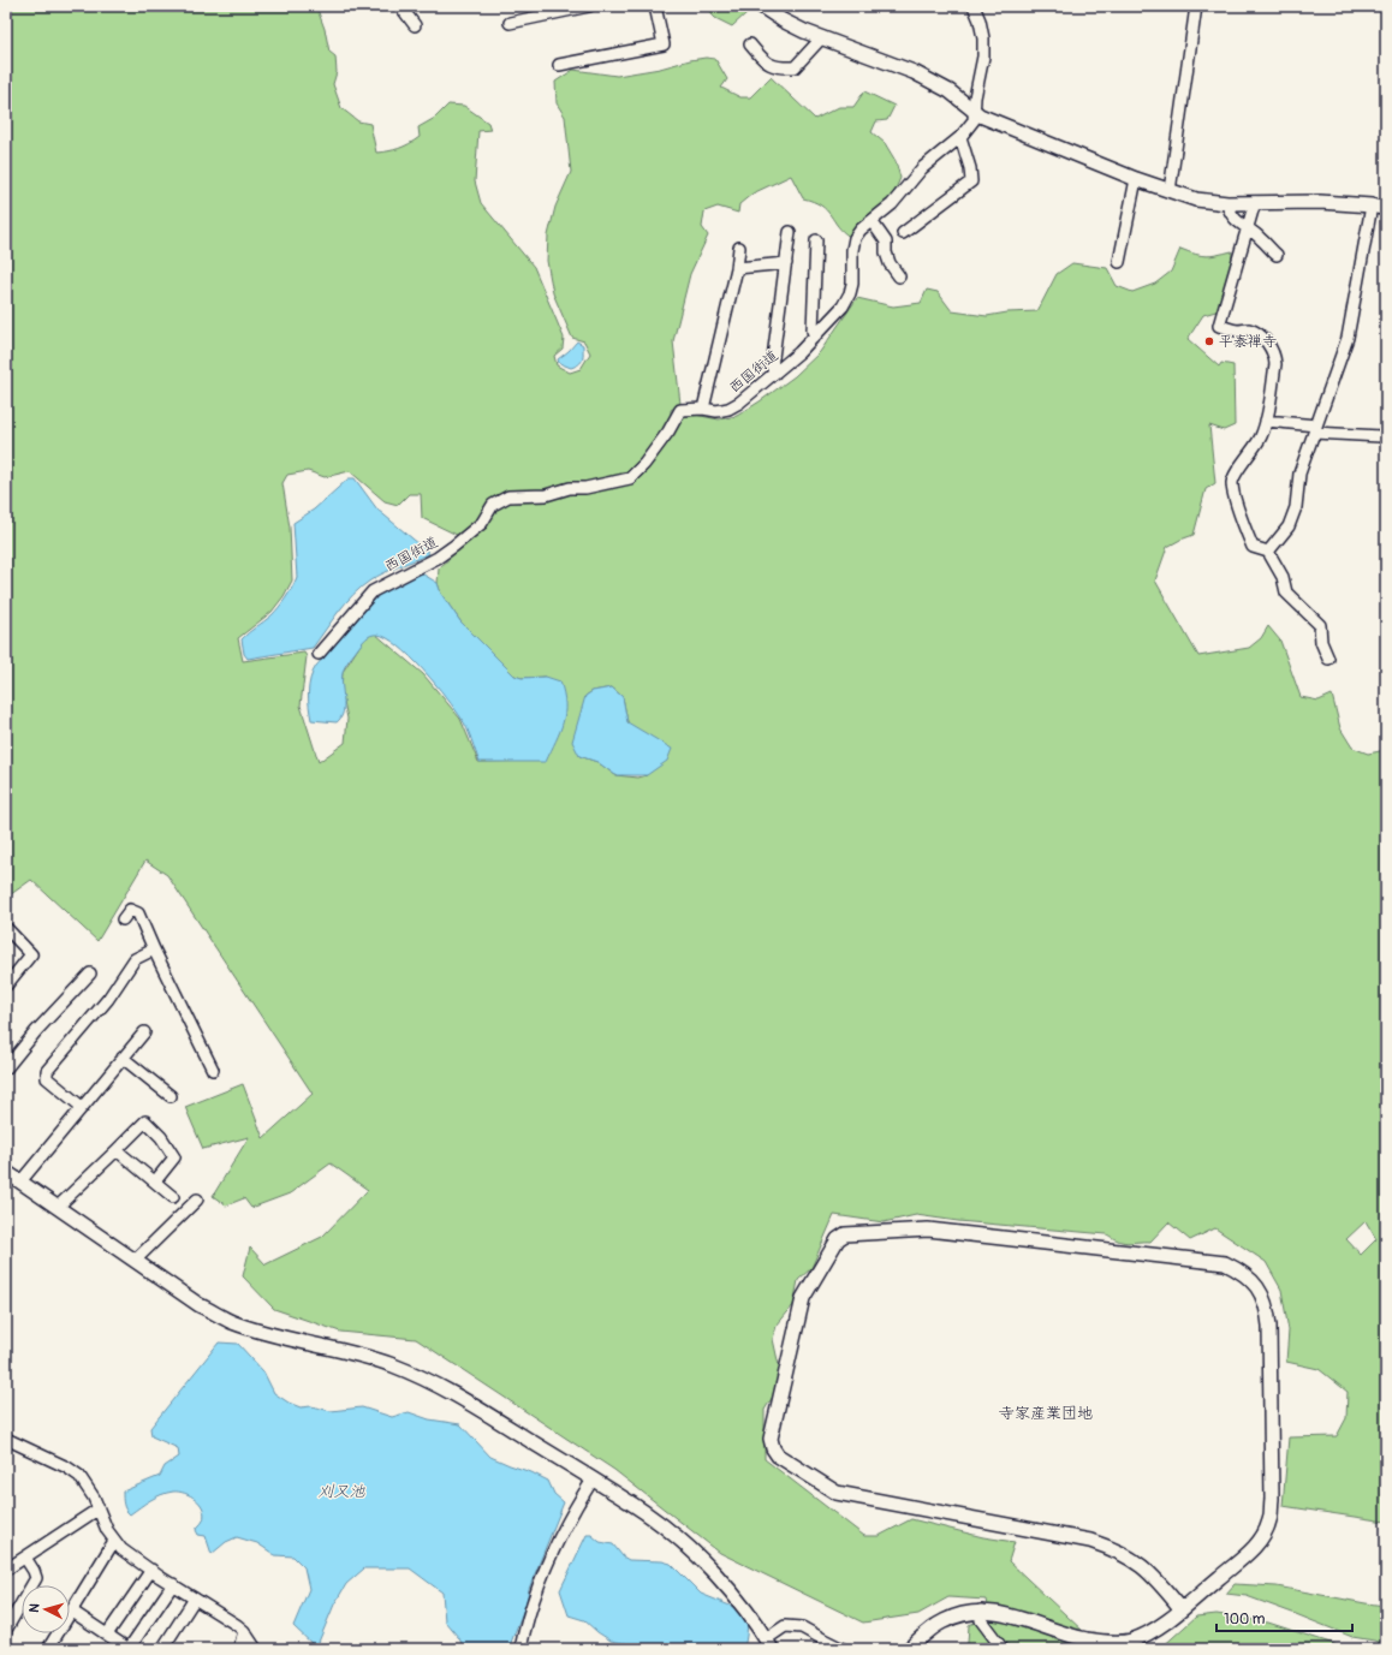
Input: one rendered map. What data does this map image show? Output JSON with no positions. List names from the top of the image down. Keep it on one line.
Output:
{"streets":{"street":["西国街道"]},"districts":["寺家産業団地"],"water":["刈又池"],"places":["平泰禅寺"],"scale_bar":"100 m","north":"left"}
